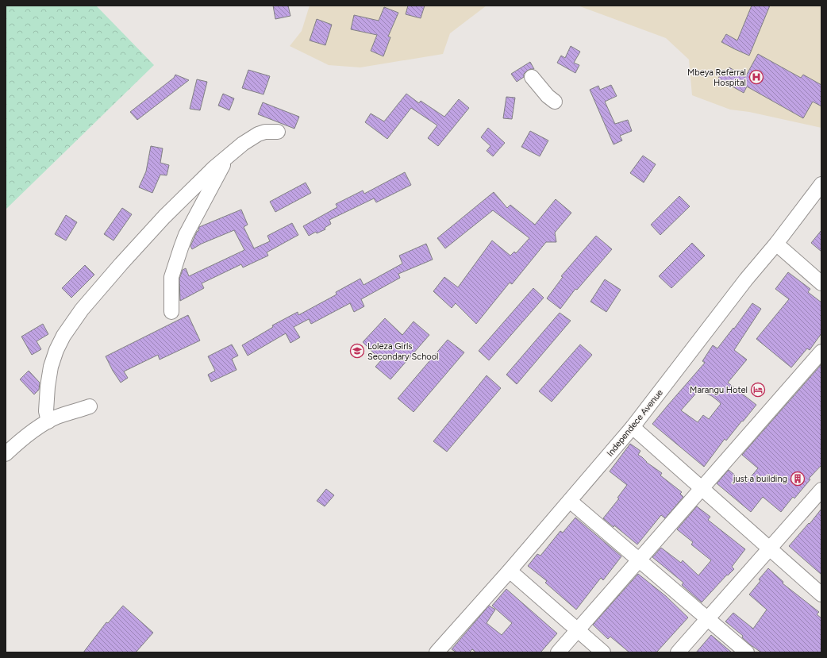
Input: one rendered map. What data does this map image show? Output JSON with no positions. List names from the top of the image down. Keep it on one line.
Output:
{"streets":{"street":["Independece Avenue"]},"places":{"hospital":["Mbeya Referral Hospital"],"school or university":["Loleza Girls Secondary School"],"hotel":["Marangu Hotel"],"building":["just a building"]}}
